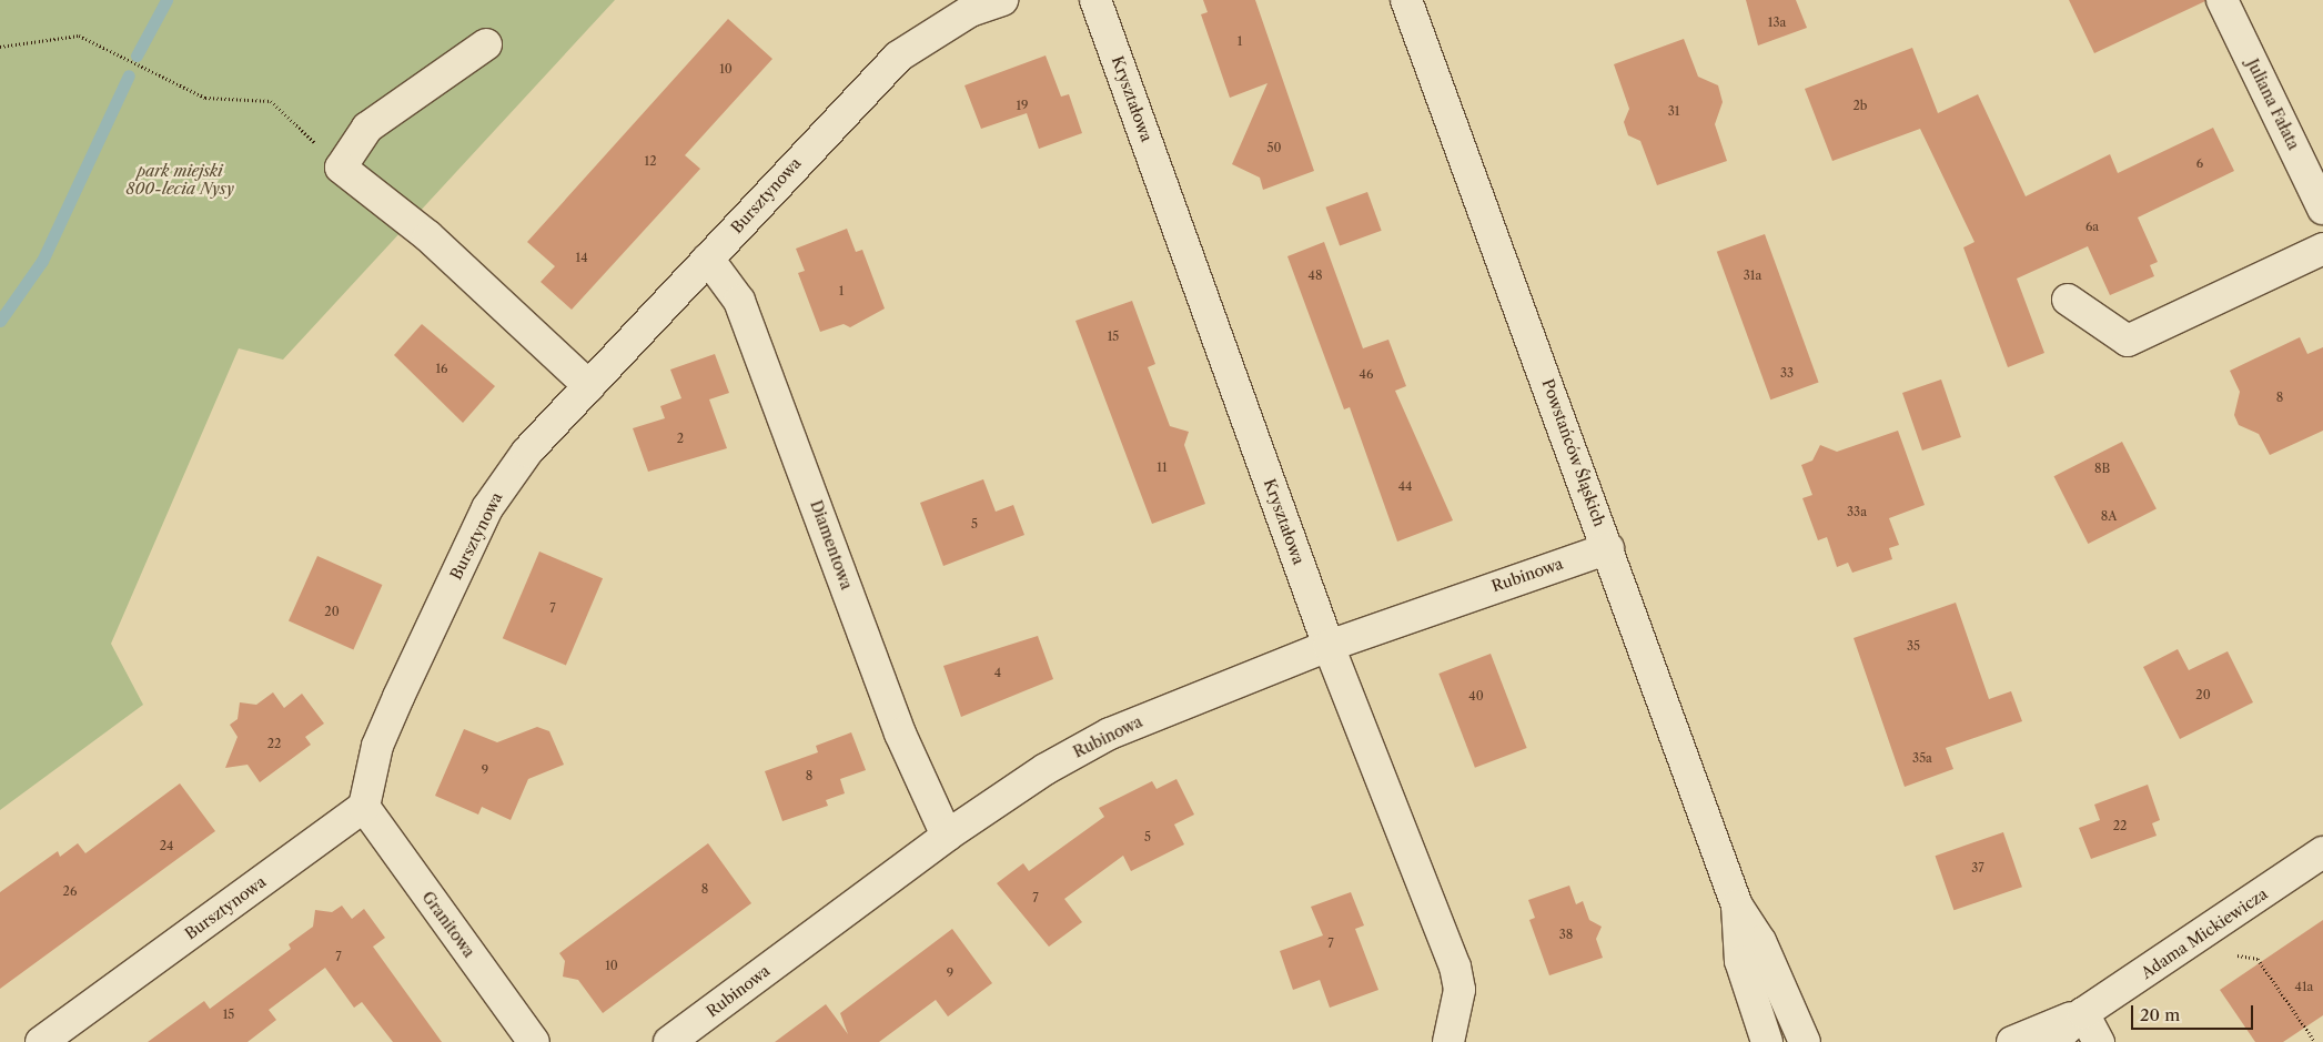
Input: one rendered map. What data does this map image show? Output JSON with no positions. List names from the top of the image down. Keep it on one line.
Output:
{"streets":{"street":["Kryształowa","Juliana Fałata","Bursztynowa","Powstańców Śląskich","Diamentowa","Rubinowa","Granitowa","Adama Mickiewicza"]},"crossings":[["Kryształowa","Rubinowa"],["Bursztynowa","Diamentowa"],["Bursztynowa","Granitowa"],["Powstańców Śląskich","Rubinowa"],["Diamentowa","Rubinowa"]],"parks":["park miejski 800-lecia Nysy"],"house_numbers":["13a","1","10","19","2b","31","50","12","6","6a","14","48","31a","1","15","16","33","46","8","2","11","8B","44","33a","8A","5","7","20","35","4","20","40","22","35a","9","8","22","5","24","37","8","26","7","38","7","7","10","9","41a","15"],"scale_bar":"20 m"}
